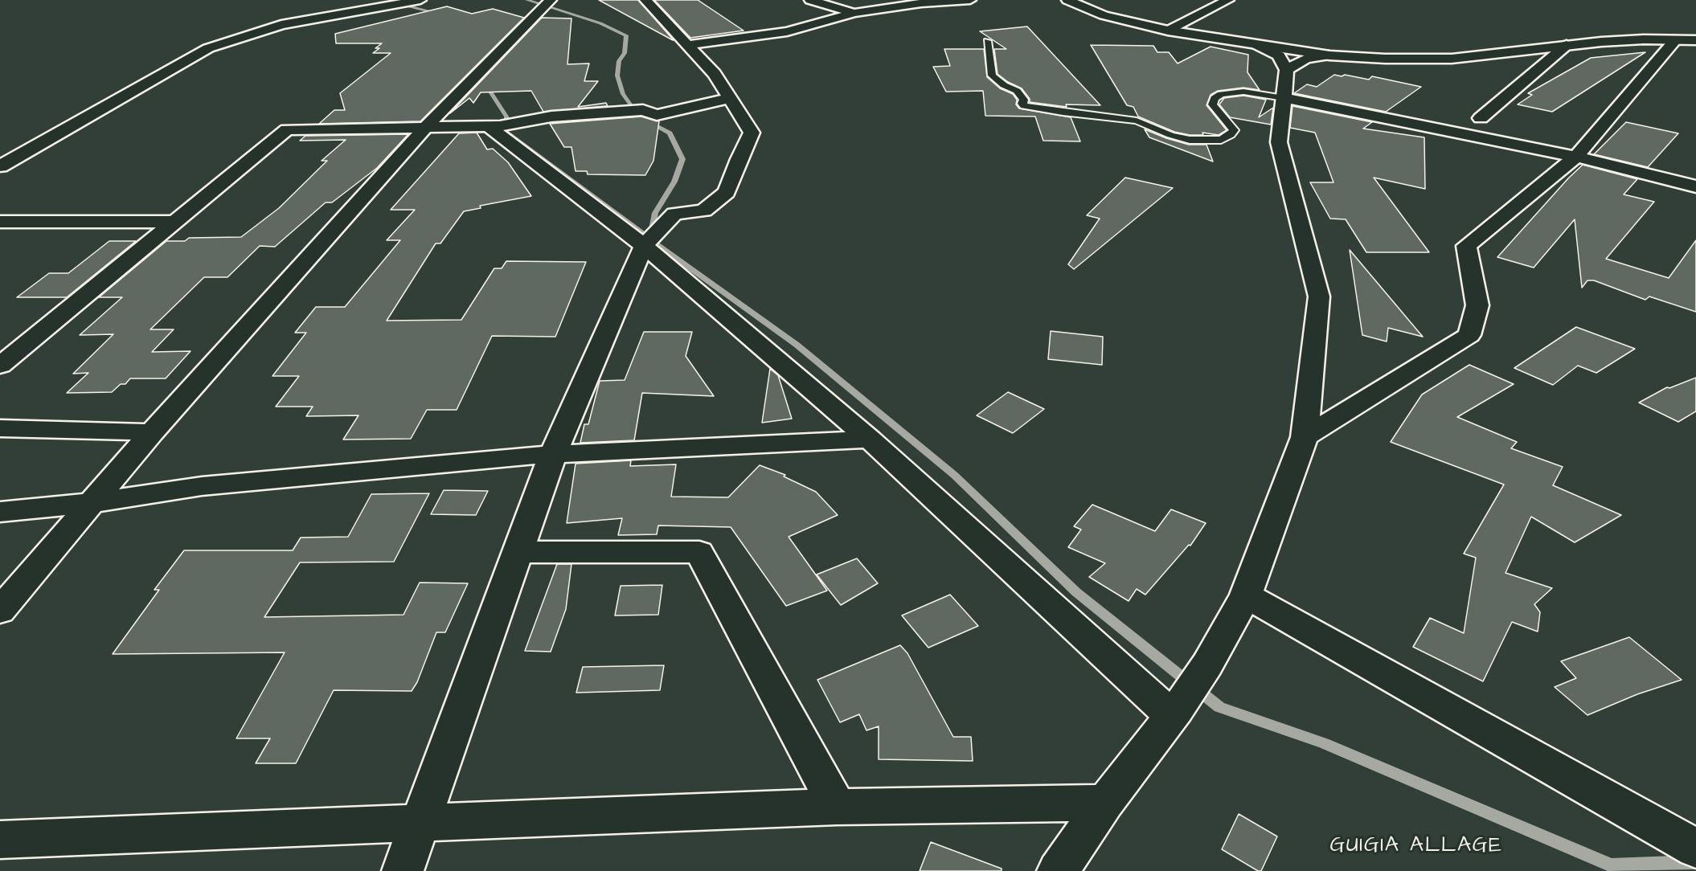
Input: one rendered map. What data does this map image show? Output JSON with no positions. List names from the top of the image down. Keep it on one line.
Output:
{"districts":["GUIGIA ALLAGE"]}
